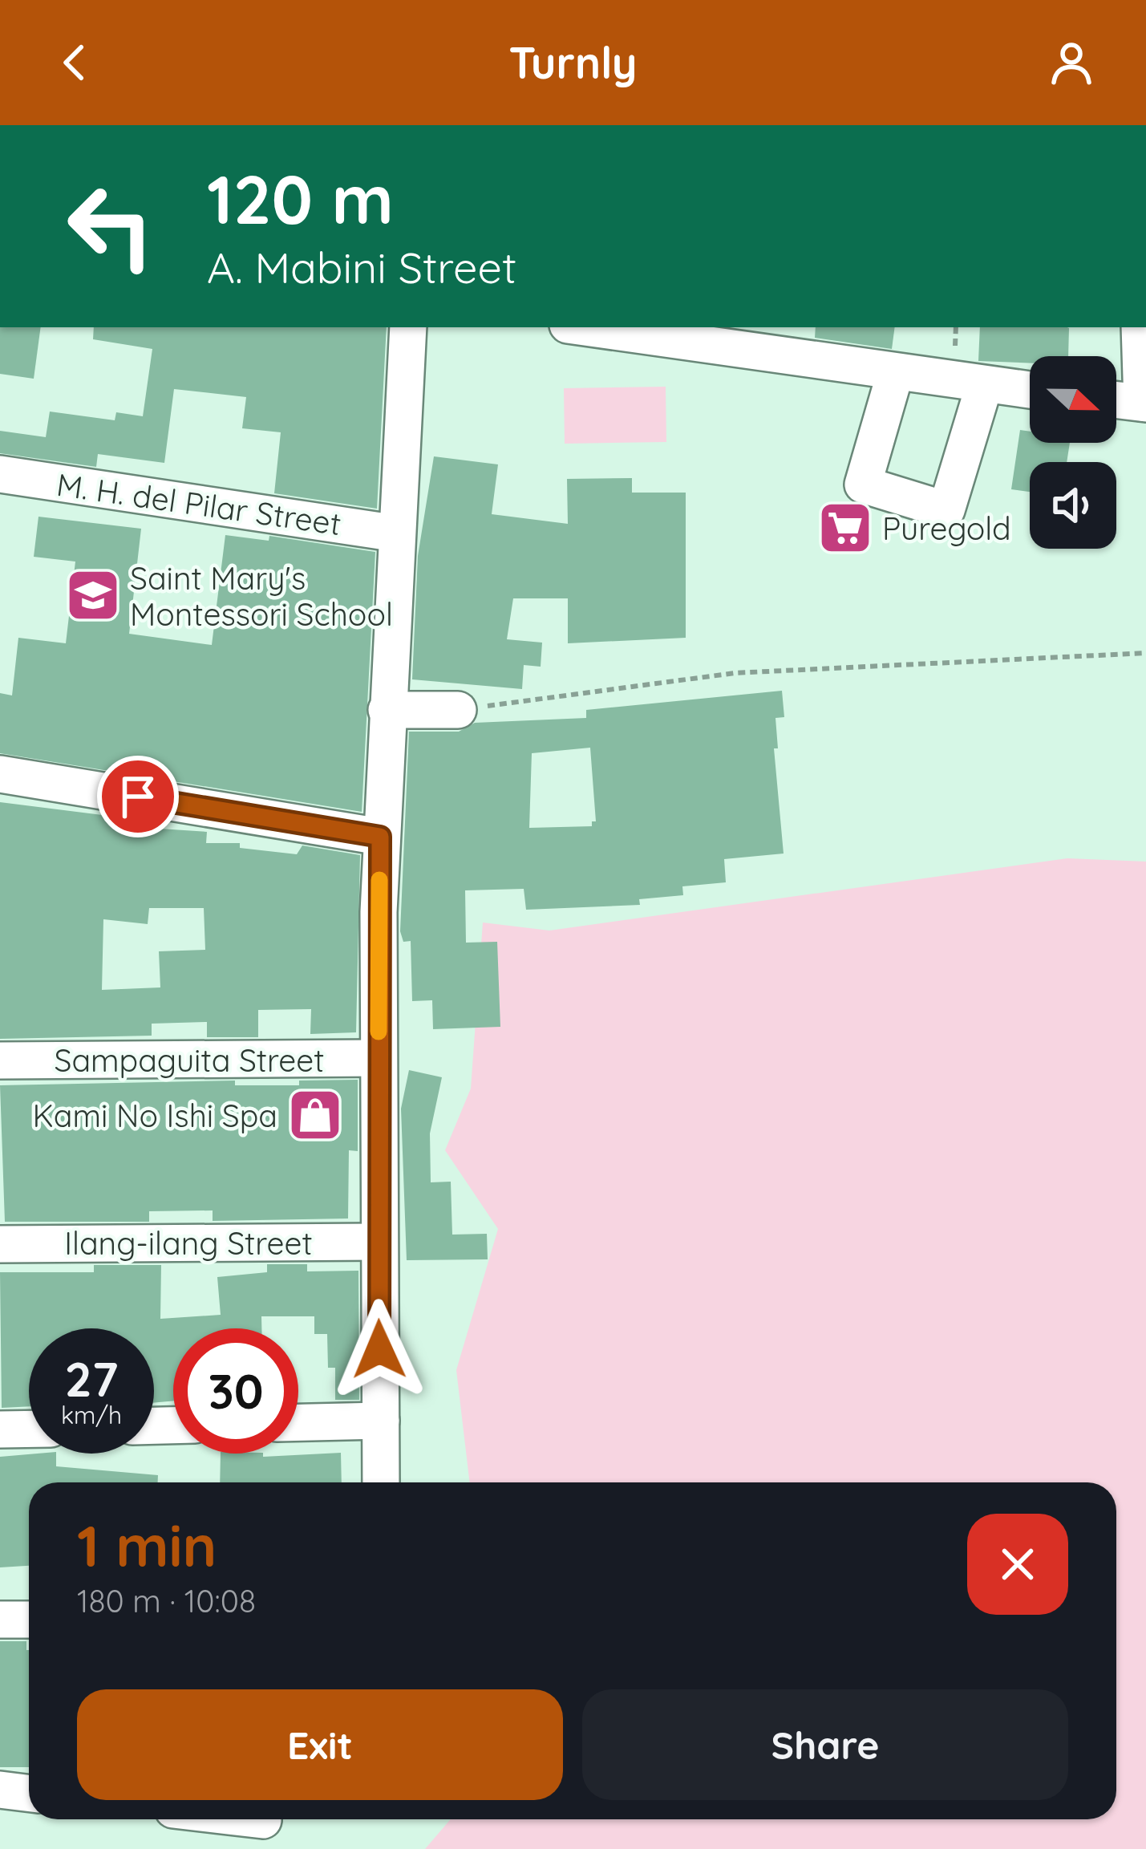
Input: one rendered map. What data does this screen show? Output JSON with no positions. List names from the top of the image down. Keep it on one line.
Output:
{"streets":{"street":["M. H. del Pilar Street","Sampaguita Street","Ilang-ilang Street"]},"places":{"supermarket":["Puregold"],"school or university":["Saint Mary's Montessori School"],"shop":["Kami No Ishi Spa"]},"north":"right","page":{"header":"Turnly","turn":["120 m","A. Mabini Street"],"speed":"27 km/h","limit":"30","heading":["1 min","180 m · 10:08"],"buttons":["Exit","Share"]}}
